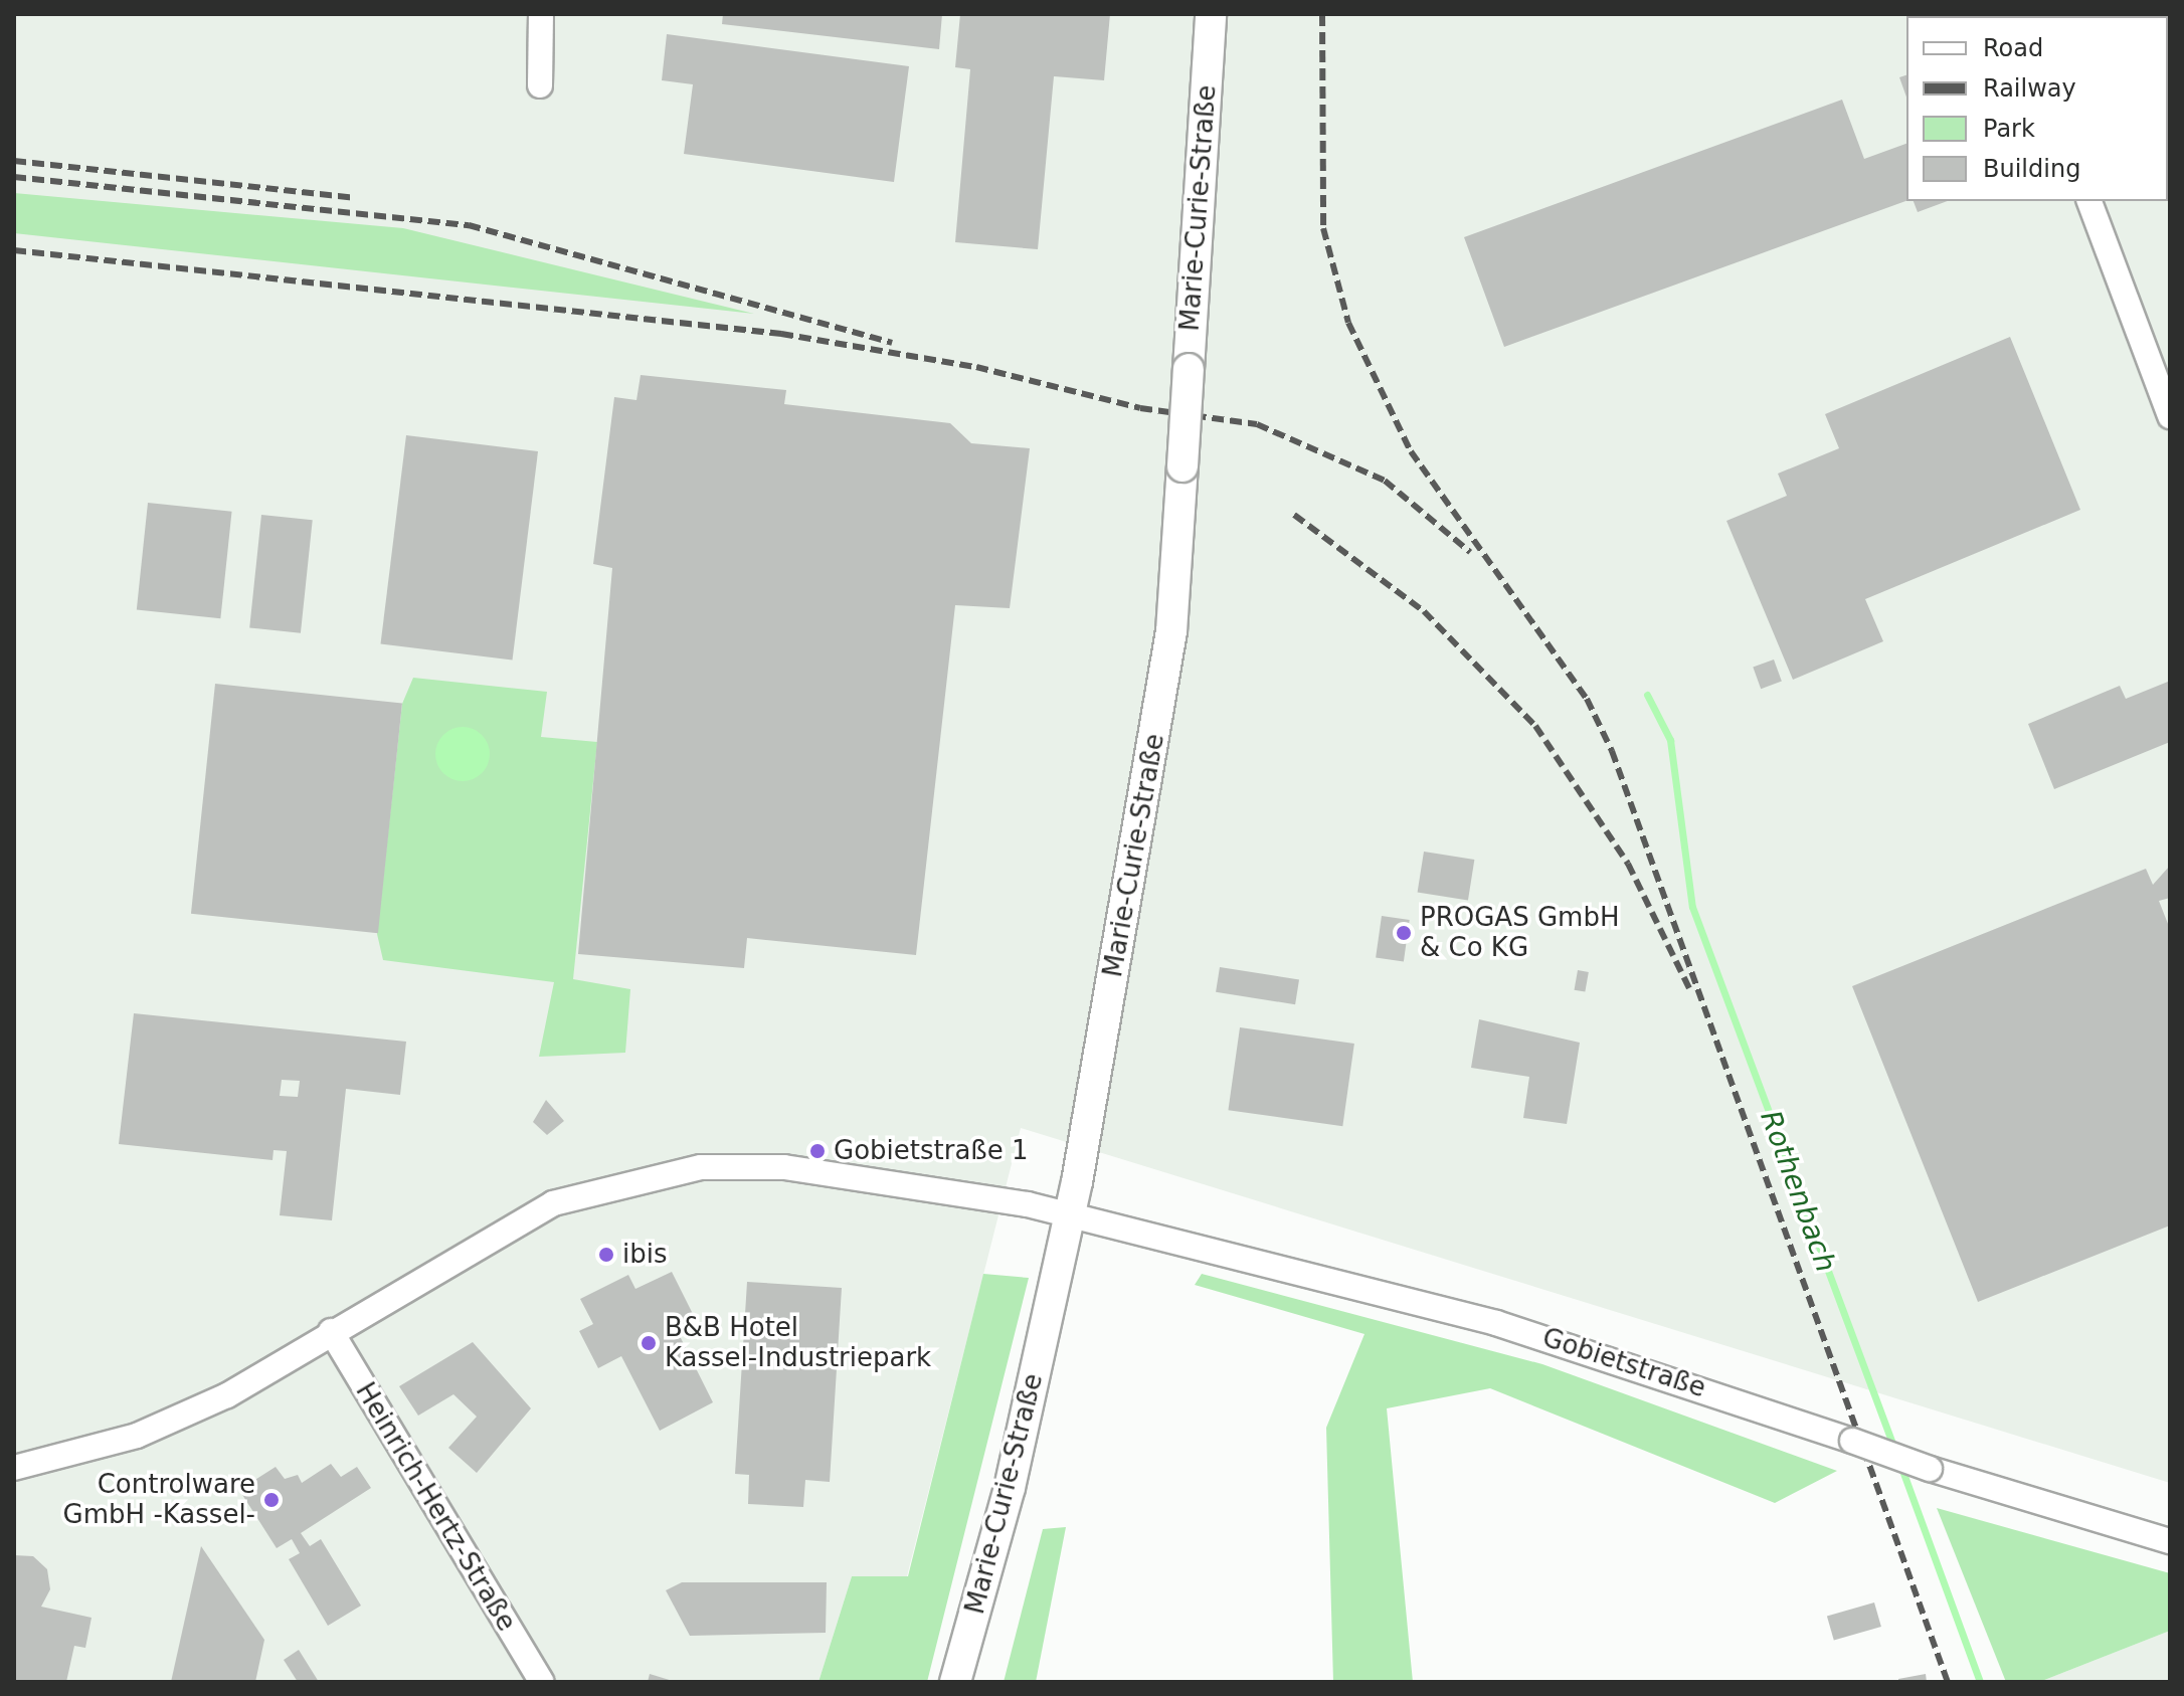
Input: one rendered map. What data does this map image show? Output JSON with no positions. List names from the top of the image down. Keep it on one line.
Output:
{"streets":{"main road":["Marie-Curie-Straße"],"street":["Gobietstraße","Heinrich-Hertz-Straße"]},"crossings":[["Marie-Curie-Straße","Gobietstraße"]],"water":["Rothenbach"],"places":["PROGAS GmbH & Co KG","Gobietstraße 1","ibis","B&B Hotel Kassel-Industriepark","Controlware GmbH -Kassel-"],"legend":["Road","Railway","Park","Building"]}
